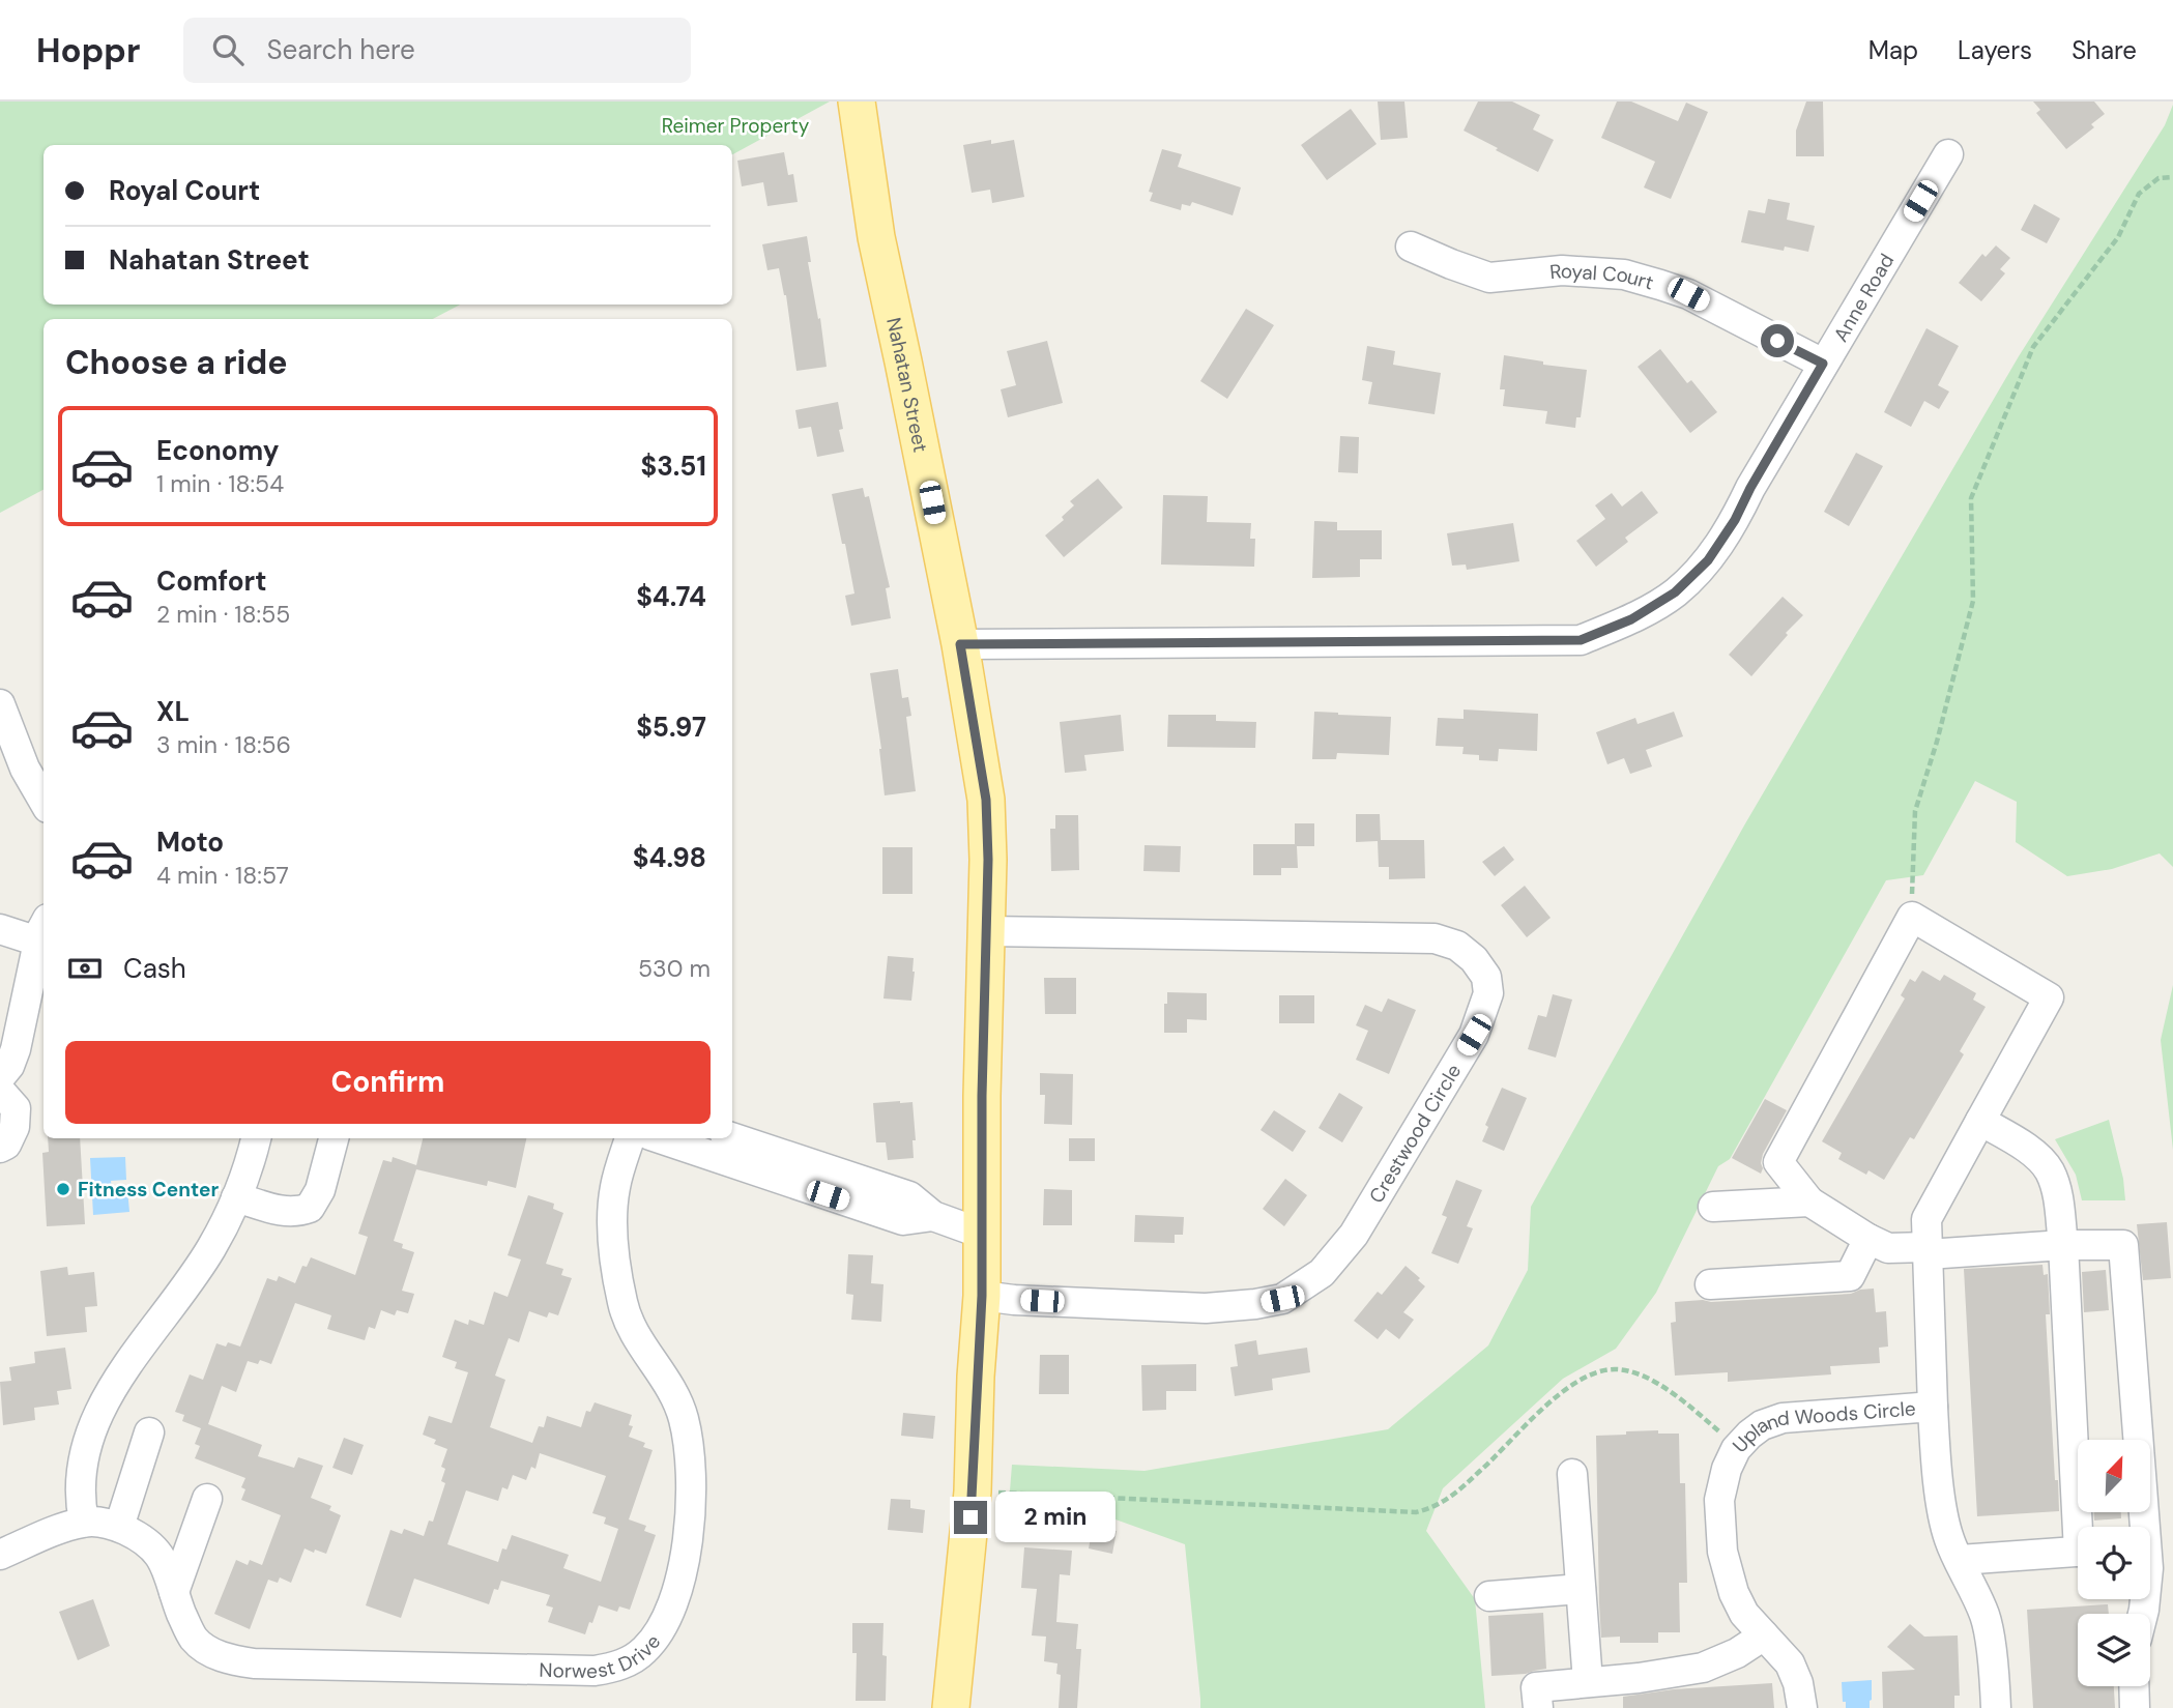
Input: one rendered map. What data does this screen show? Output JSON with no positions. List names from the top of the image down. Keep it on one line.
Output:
{"streets":{"main road":["Nahatan Street"],"street":["Royal Court","Anne Road","Crestwood Circle","Upland Woods Circle","Norwest Drive"]},"crossings":[["Royal Court","Anne Road"],["Anne Road","Nahatan Street"],["Nahatan Street","Crestwood Circle"]],"parks":["Reimer Property"],"places":["Fitness Center"],"north":"top right","page":{"header":"Hoppr","search":"Search here","nav":["Map","Layers","Share"],"banner":["Royal Court","Nahatan Street"],"heading":"Choose a ride","list":[{"name":"Economy","note":"1 min · 18:54","value":"$3.51"},{"name":"Comfort","note":"2 min · 18:55","value":"$4.74"},{"name":"XL","note":"3 min · 18:56","value":"$5.97"},{"name":"Moto","note":"4 min · 18:57","value":"$4.98"}],"pay":["Cash","530 m"],"buttons":"Confirm","bubble":"2 min"}}
